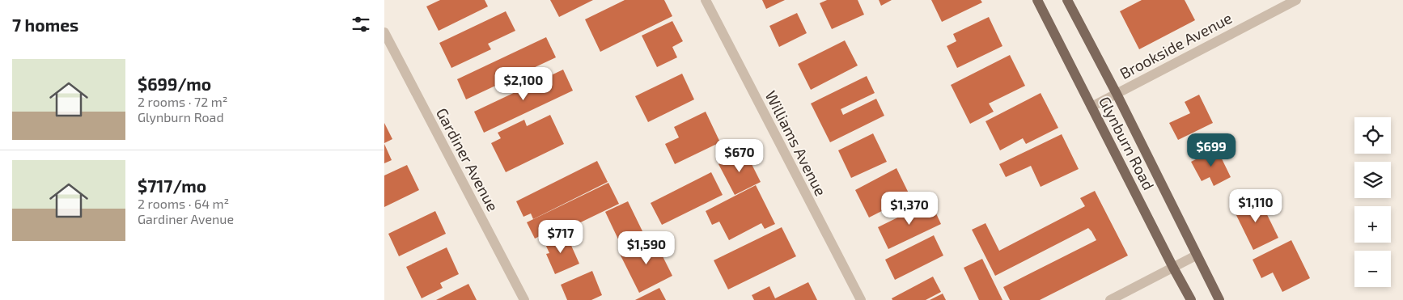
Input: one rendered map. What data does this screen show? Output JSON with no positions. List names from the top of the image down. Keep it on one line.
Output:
{"streets":{"main road":["Glynburn Road"],"street":["Brookside Avenue","Williams Avenue","Gardiner Avenue"]},"crossings":[["Brookside Avenue","Glynburn Road"]],"page":{"heading":"7 homes","list":[{"name":"$699/mo","note":"2 rooms · 72 m² · Glynburn Road"},{"name":"$717/mo","note":"2 rooms · 64 m² · Gardiner Avenue"}],"price":["$2,100","$699","$670","$1,110","$1,370","$717","$1,590"],"map_buttons":["+","−"]}}
